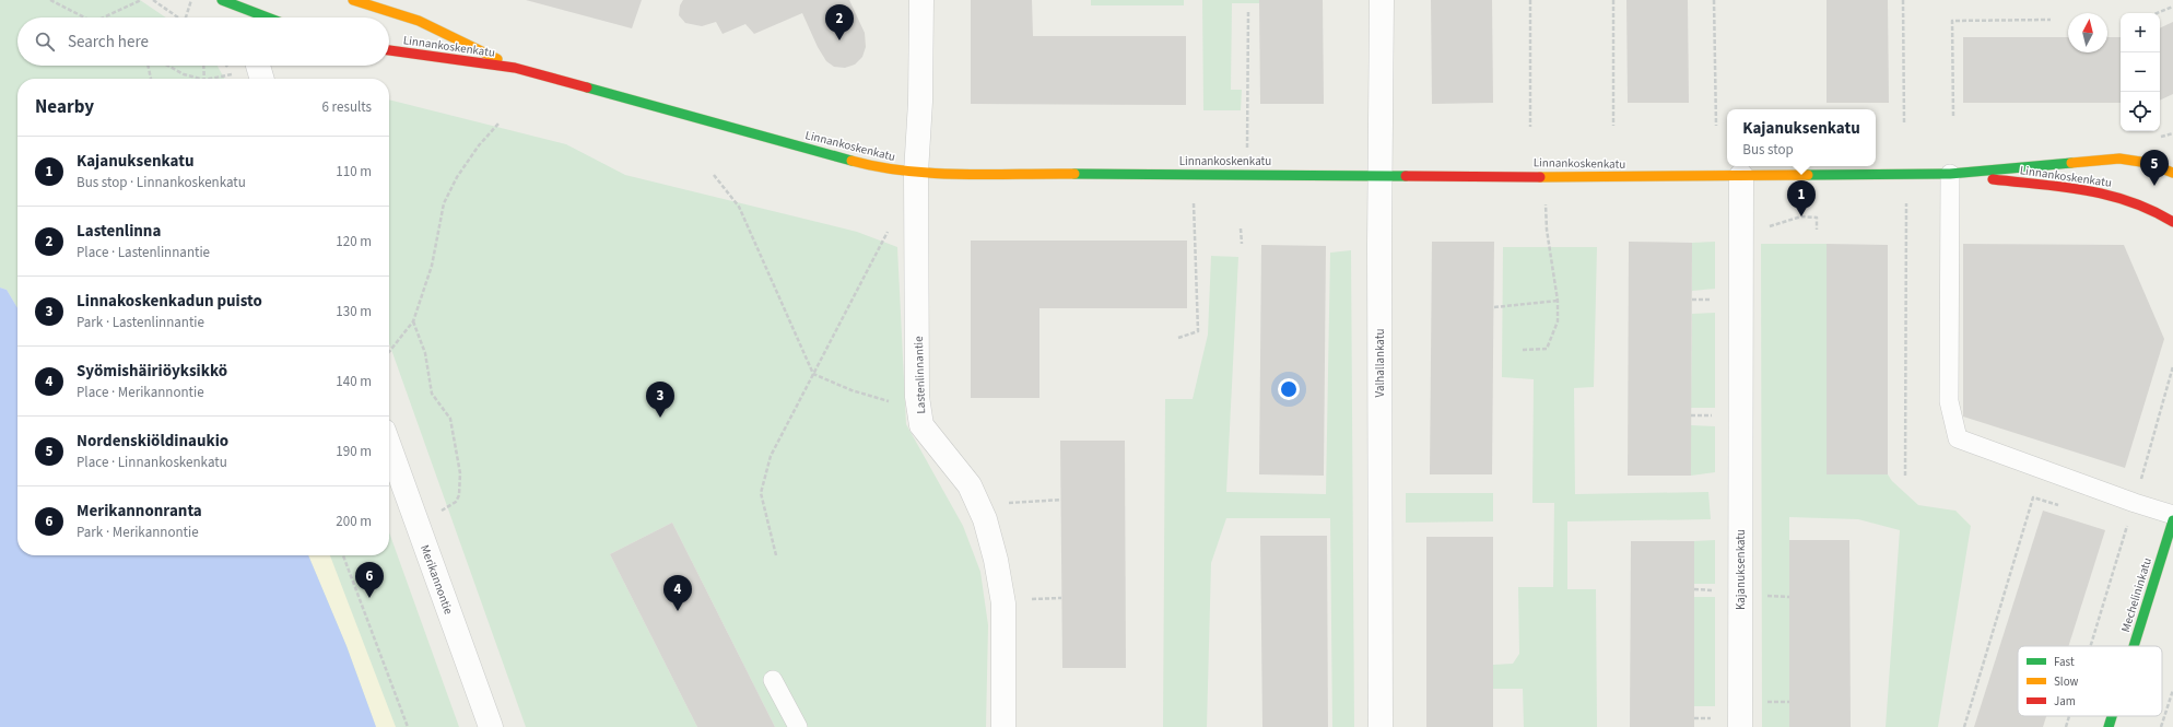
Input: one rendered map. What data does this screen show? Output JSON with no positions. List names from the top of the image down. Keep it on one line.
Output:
{"streets":{"main road":["Linnankoskenkatu","Mechelininkatu"],"street":["Valhallankatu","Lastenlinnantie","Kajanuksenkatu","Merikannontie"]},"crossings":[["Linnankoskenkatu","Valhallankatu"],["Linnankoskenkatu","Lastenlinnantie"],["Linnankoskenkatu","Kajanuksenkatu"]],"legend":["Fast","Slow","Jam"],"north":"top","page":{"pins":["2","5","1","3","6","4"],"map_buttons":["+","−"],"search":"Search here","heading":["Nearby","6 results"],"popup":["Kajanuksenkatu","Bus stop"],"list":[{"mark":"1","name":"Kajanuksenkatu","note":"Bus stop · Linnankoskenkatu","value":"110 m"},{"mark":"2","name":"Lastenlinna","note":"Place · Lastenlinnantie","value":"120 m"},{"mark":"3","name":"Linnakoskenkadun puisto","note":"Park · Lastenlinnantie","value":"130 m"},{"mark":"4","name":"Syömishäiriöyksikkö","note":"Place · Merikannontie","value":"140 m"},{"mark":"5","name":"Nordenskiöldinaukio","note":"Place · Linnankoskenkatu","value":"190 m"},{"mark":"6","name":"Merikannonranta","note":"Park · Merikannontie","value":"200 m"}]}}
